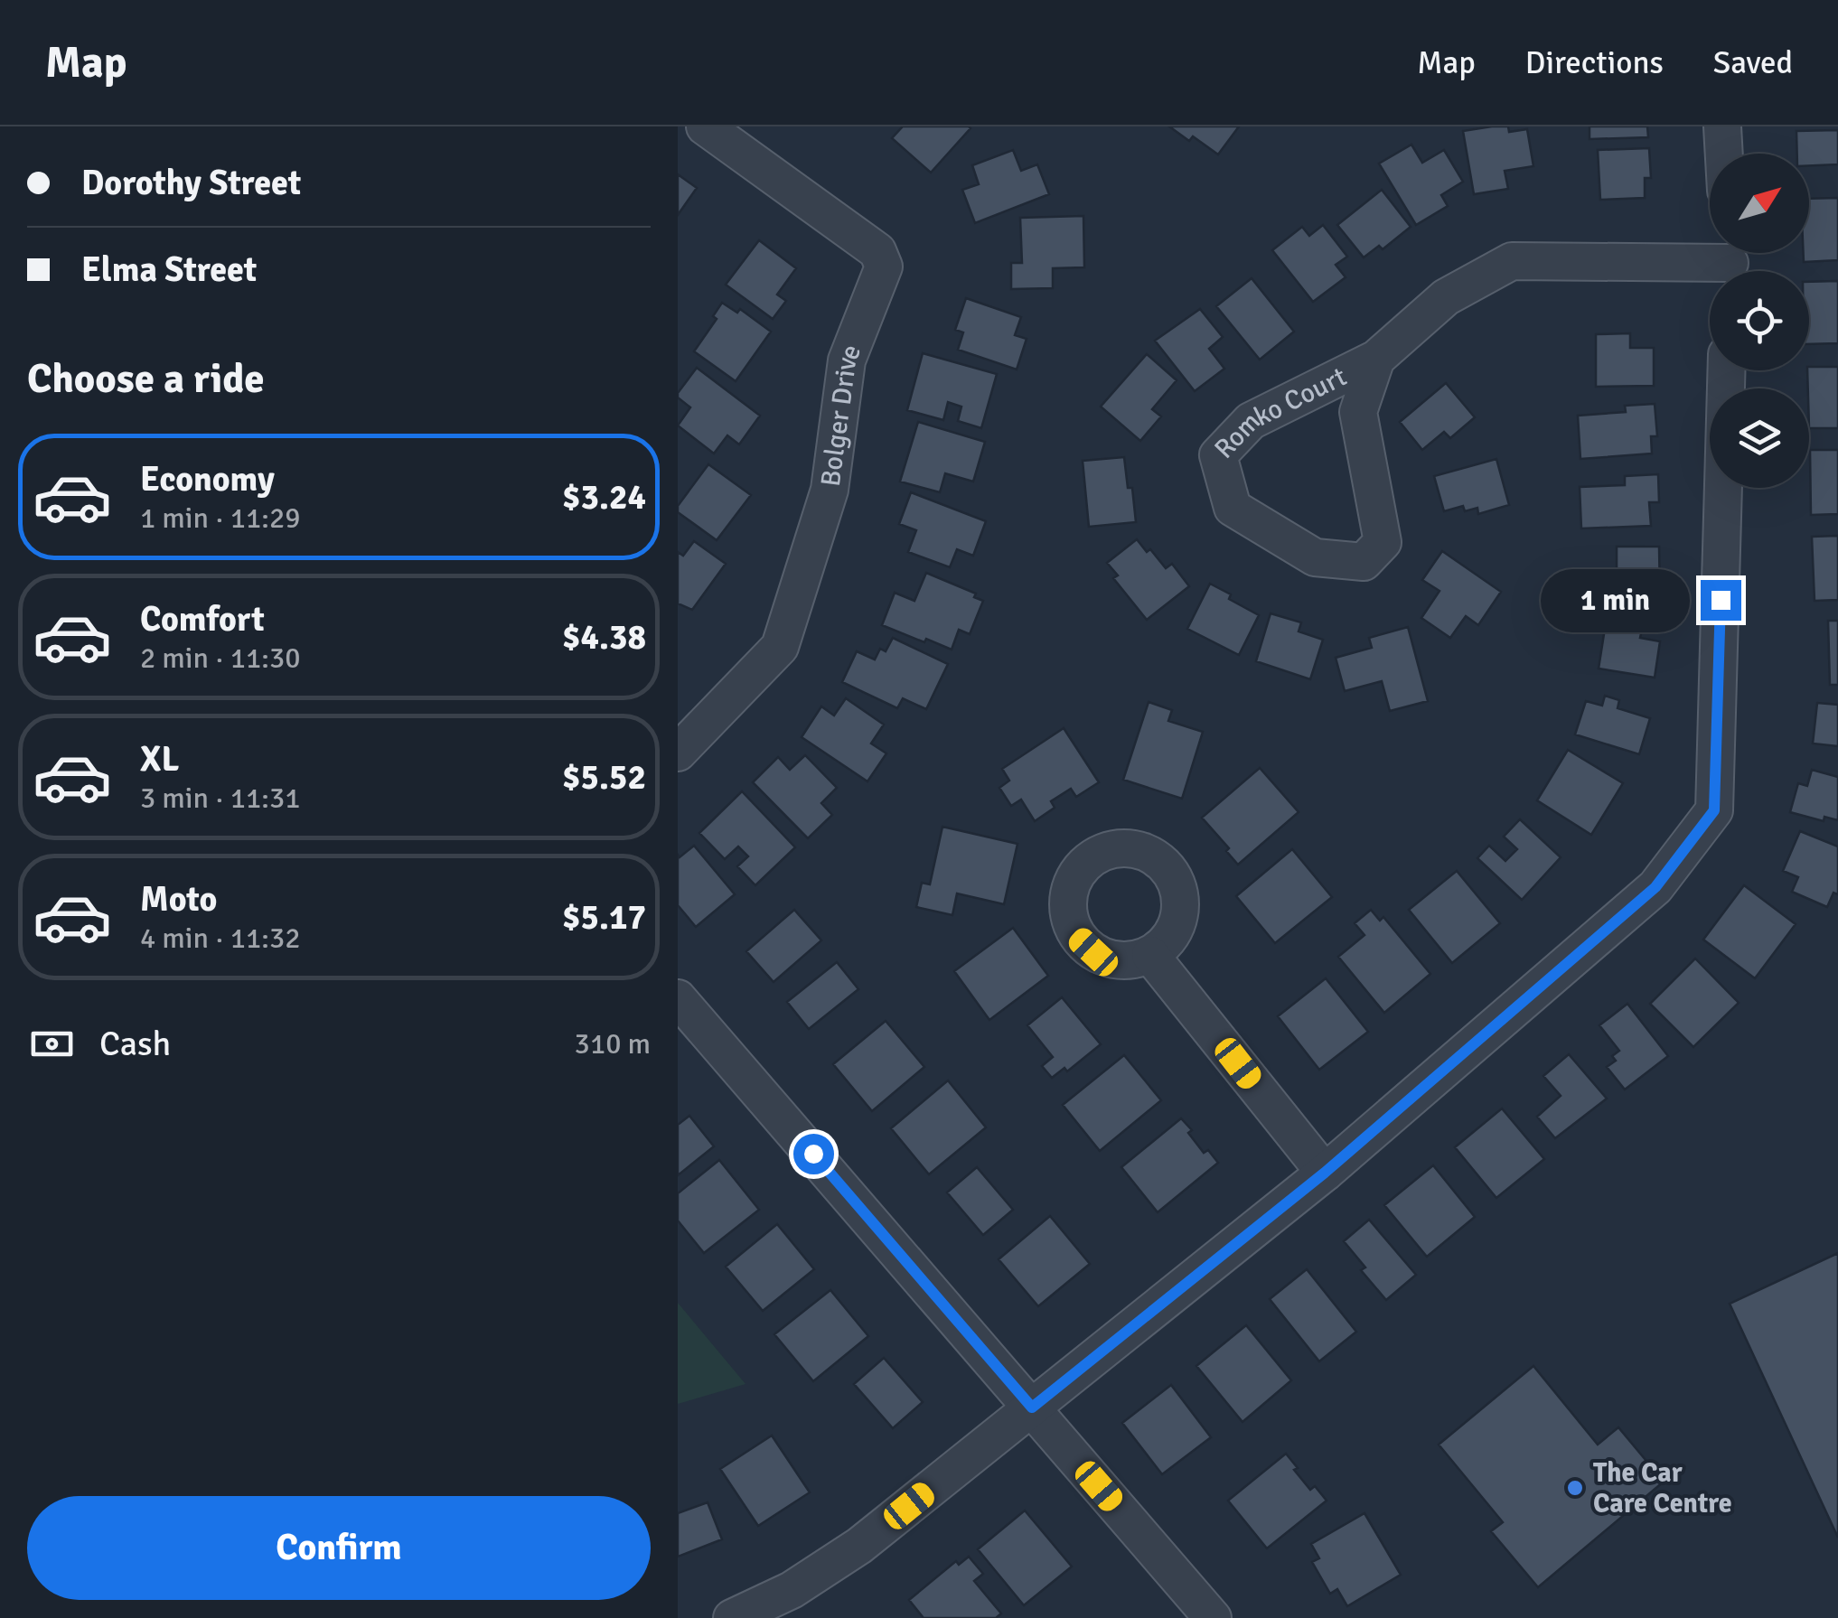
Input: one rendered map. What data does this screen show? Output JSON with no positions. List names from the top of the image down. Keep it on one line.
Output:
{"streets":{"street":["Bolger Drive","Romko Court"]},"places":["The Car Care Centre"],"north":"top right","page":{"header":"Map","nav":["Map","Directions","Saved"],"banner":["Dorothy Street","Elma Street"],"heading":"Choose a ride","list":[{"name":"Economy","note":"1 min · 11:29","value":"$3.24"},{"name":"Comfort","note":"2 min · 11:30","value":"$4.38"},{"name":"XL","note":"3 min · 11:31","value":"$5.52"},{"name":"Moto","note":"4 min · 11:32","value":"$5.17"}],"bubble":"1 min","pay":["Cash","310 m"],"buttons":"Confirm"}}
